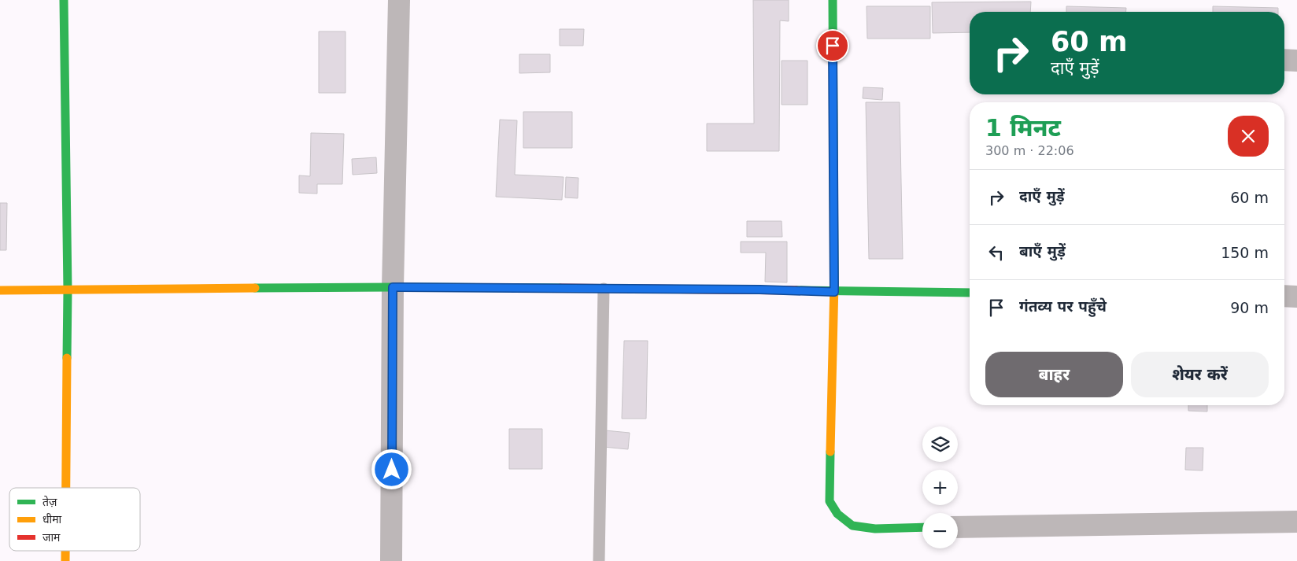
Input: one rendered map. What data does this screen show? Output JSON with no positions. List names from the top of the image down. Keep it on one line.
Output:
{"legend":["तेज़","धीमा","जाम"],"page":{"turn":["60 m","दाएँ मुड़ें"],"heading":["1 मिनट","300 m · 22:06"],"list":[{"name":"दाएँ मुड़ें","value":"60 m"},{"name":"बाएँ मुड़ें","value":"150 m"},{"name":"गंतव्य पर पहुँचे","value":"90 m"}],"buttons":["बाहर","शेयर करें"],"map_buttons":["+","−"]}}
